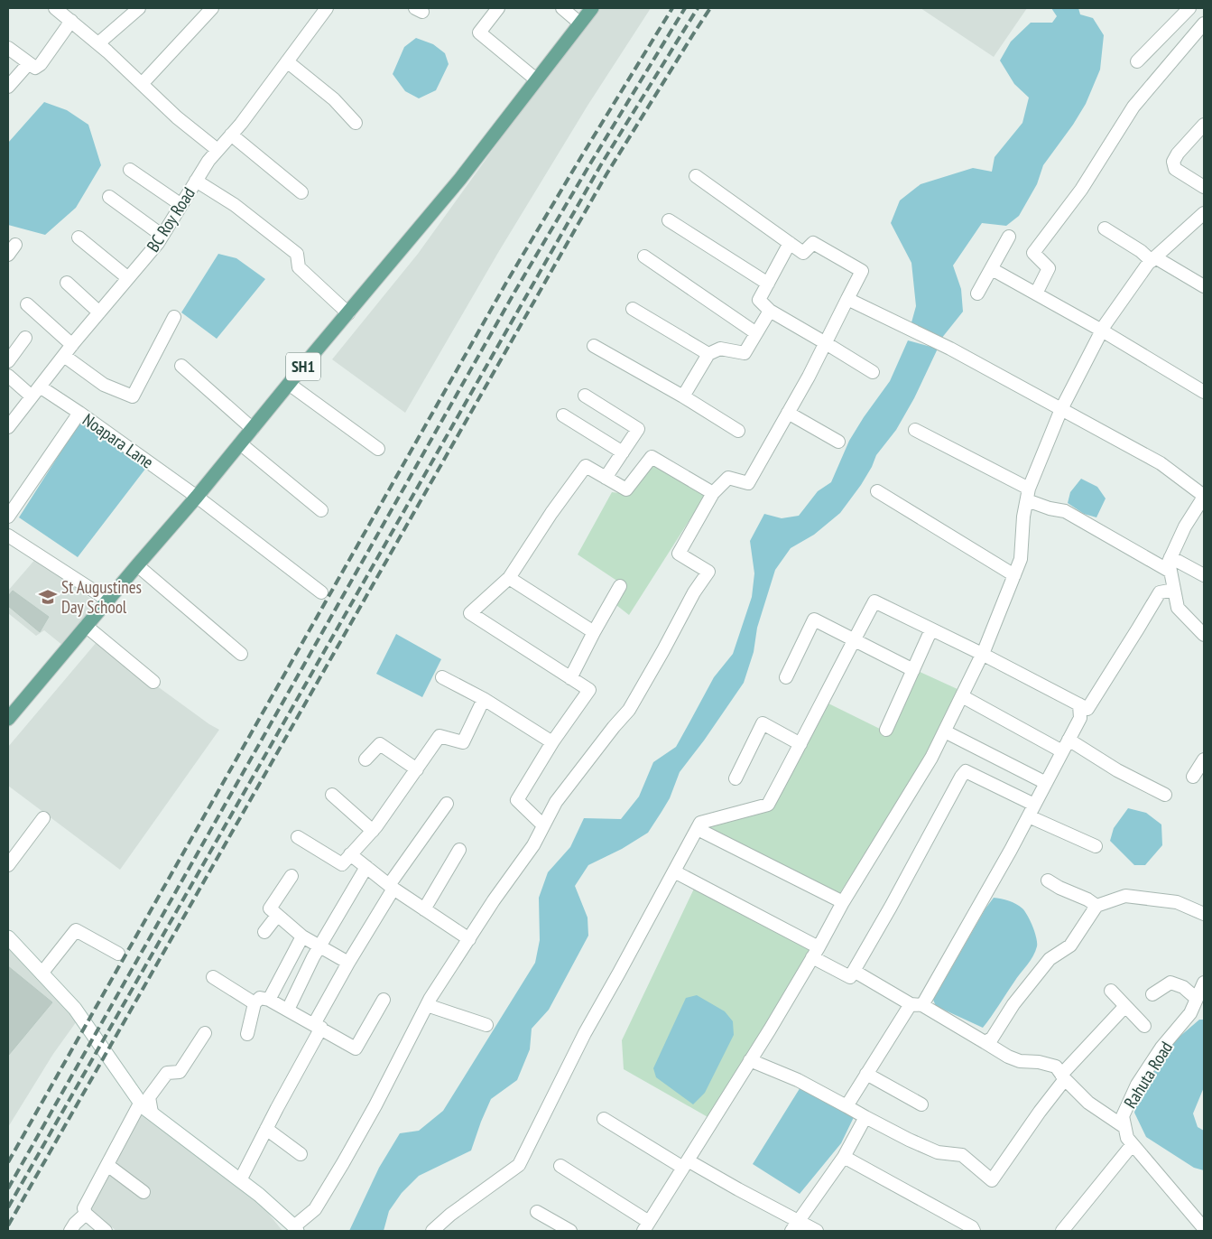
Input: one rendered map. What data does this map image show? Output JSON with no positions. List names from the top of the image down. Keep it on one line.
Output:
{"streets":{"main road":["SH1"],"street":["BC Roy Road","Noapara Lane","Rahuta Road"]},"crossings":[["BC Roy Road","Noapara Lane"],["SH1","Noapara Lane"]],"places":{"school or university":["St Augustines Day School"]}}
